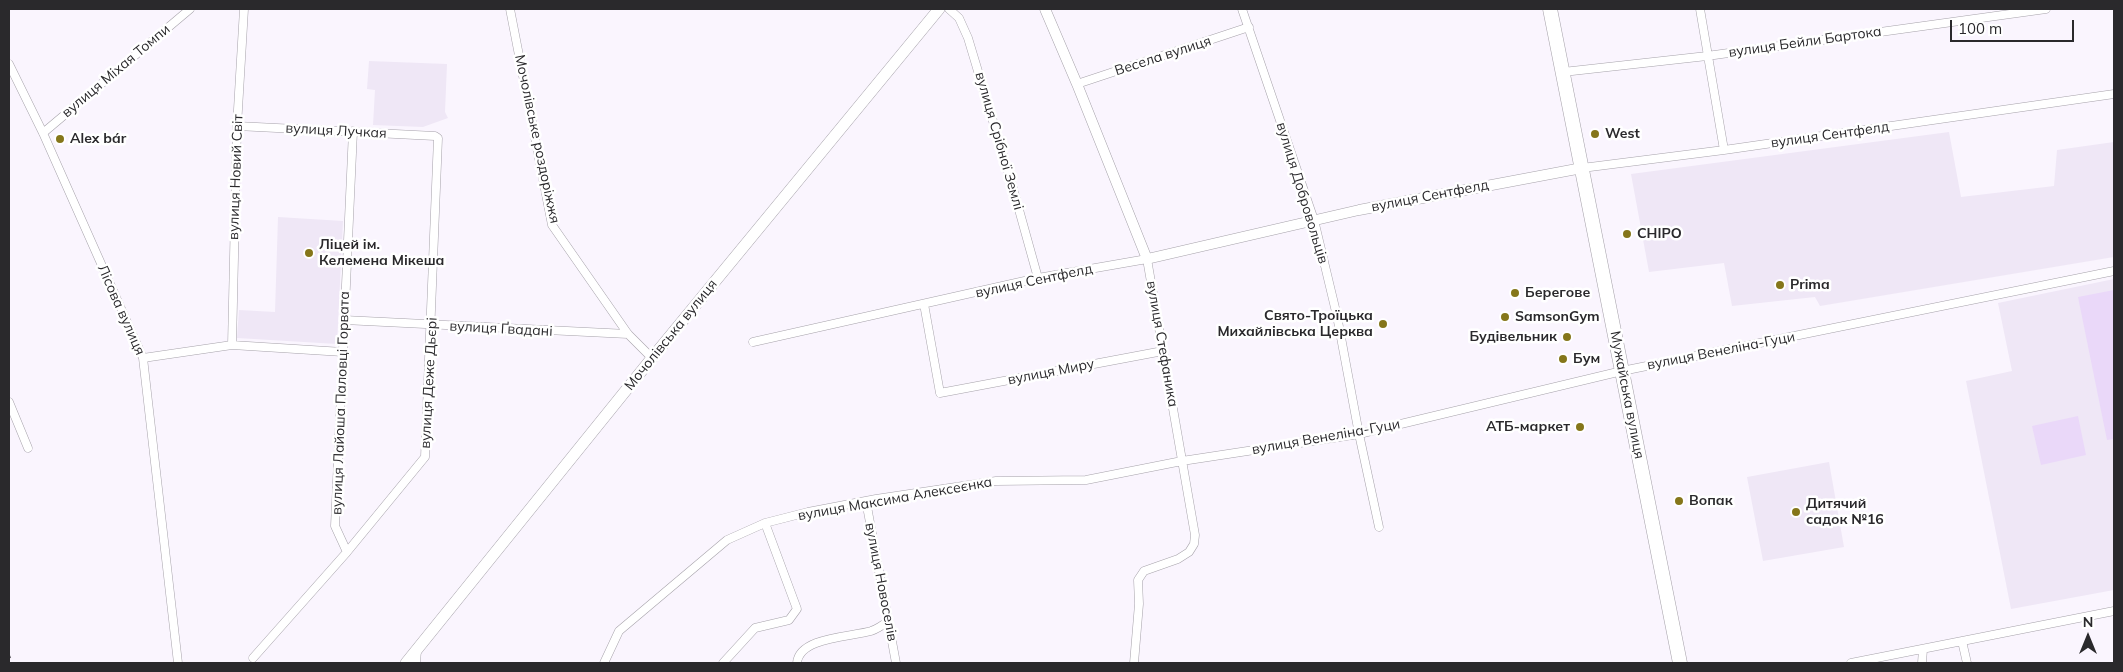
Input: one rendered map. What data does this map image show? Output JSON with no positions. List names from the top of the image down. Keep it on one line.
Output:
{"streets":{"highway":["Мужайська вулиця"],"main road":["Мочолівська вулиця"],"street":["вулиця Бейли Бартока","Весела вулиця","вулиця Міхая Томпи","вулиця Лучкая","вулиця Сентфелд","Мочолівське роздоріжжя","вулиця Срібної Землі","вулиця Новий Світ","вулиця Добровольців","Лісова вулиця","вулиця Ґвадані","вулиця Стефаника","вулиця Венеліна-Гуци","вулиця Миру","вулиця Деже Дьєрі","вулиця Лайоша Паловці Горвата","вулиця Максима Алексеєнка","вулиця Новоселів"]},"crossings":[["вулиця Бейли Бартока","Мужайська вулиця"],["Весела вулиця","вулиця Добровольців"],["Весела вулиця","вулиця Стефаника"],["вулиця Міхая Томпи","Лісова вулиця"],["вулиця Лучкая","вулиця Новий Світ"],["вулиця Лучкая","вулиця Деже Дьєрі"],["вулиця Лучкая","вулиця Лайоша Паловці Горвата"],["вулиця Сентфелд","вулиця Срібної Землі"],["вулиця Сентфелд","вулиця Добровольців"],["вулиця Сентфелд","вулиця Стефаника"],["вулиця Сентфелд","вулиця Миру"],["вулиця Сентфелд","Мужайська вулиця"],["Мочолівське роздоріжжя","вулиця Ґвадані"],["Мочолівське роздоріжжя","Мочолівська вулиця"],["вулиця Добровольців","вулиця Венеліна-Гуци"],["вулиця Ґвадані","вулиця Деже Дьєрі"],["вулиця Ґвадані","вулиця Лайоша Паловці Горвата"],["вулиця Стефаника","вулиця Венеліна-Гуци"],["вулиця Стефаника","вулиця Миру"],["вулиця Стефаника","вулиця Максима Алексеєнка"],["вулиця Венеліна-Гуци","Мужайська вулиця"],["вулиця Венеліна-Гуци","вулиця Максима Алексеєнка"],["вулиця Деже Дьєрі","вулиця Лайоша Паловці Горвата"],["вулиця Максима Алексеєнка","вулиця Новоселів"]],"places":["West","Alex bár","CHIPO","Ліцей ім. Келемена Мікеша","Prima","Берегове","SamsonGym","Свято-Троїцька Михайлівська Церква","Будівельник","Бум","АТБ-маркет","Вопак","Дитячий садок №16"],"scale_bar":"100 m","north":"top"}
